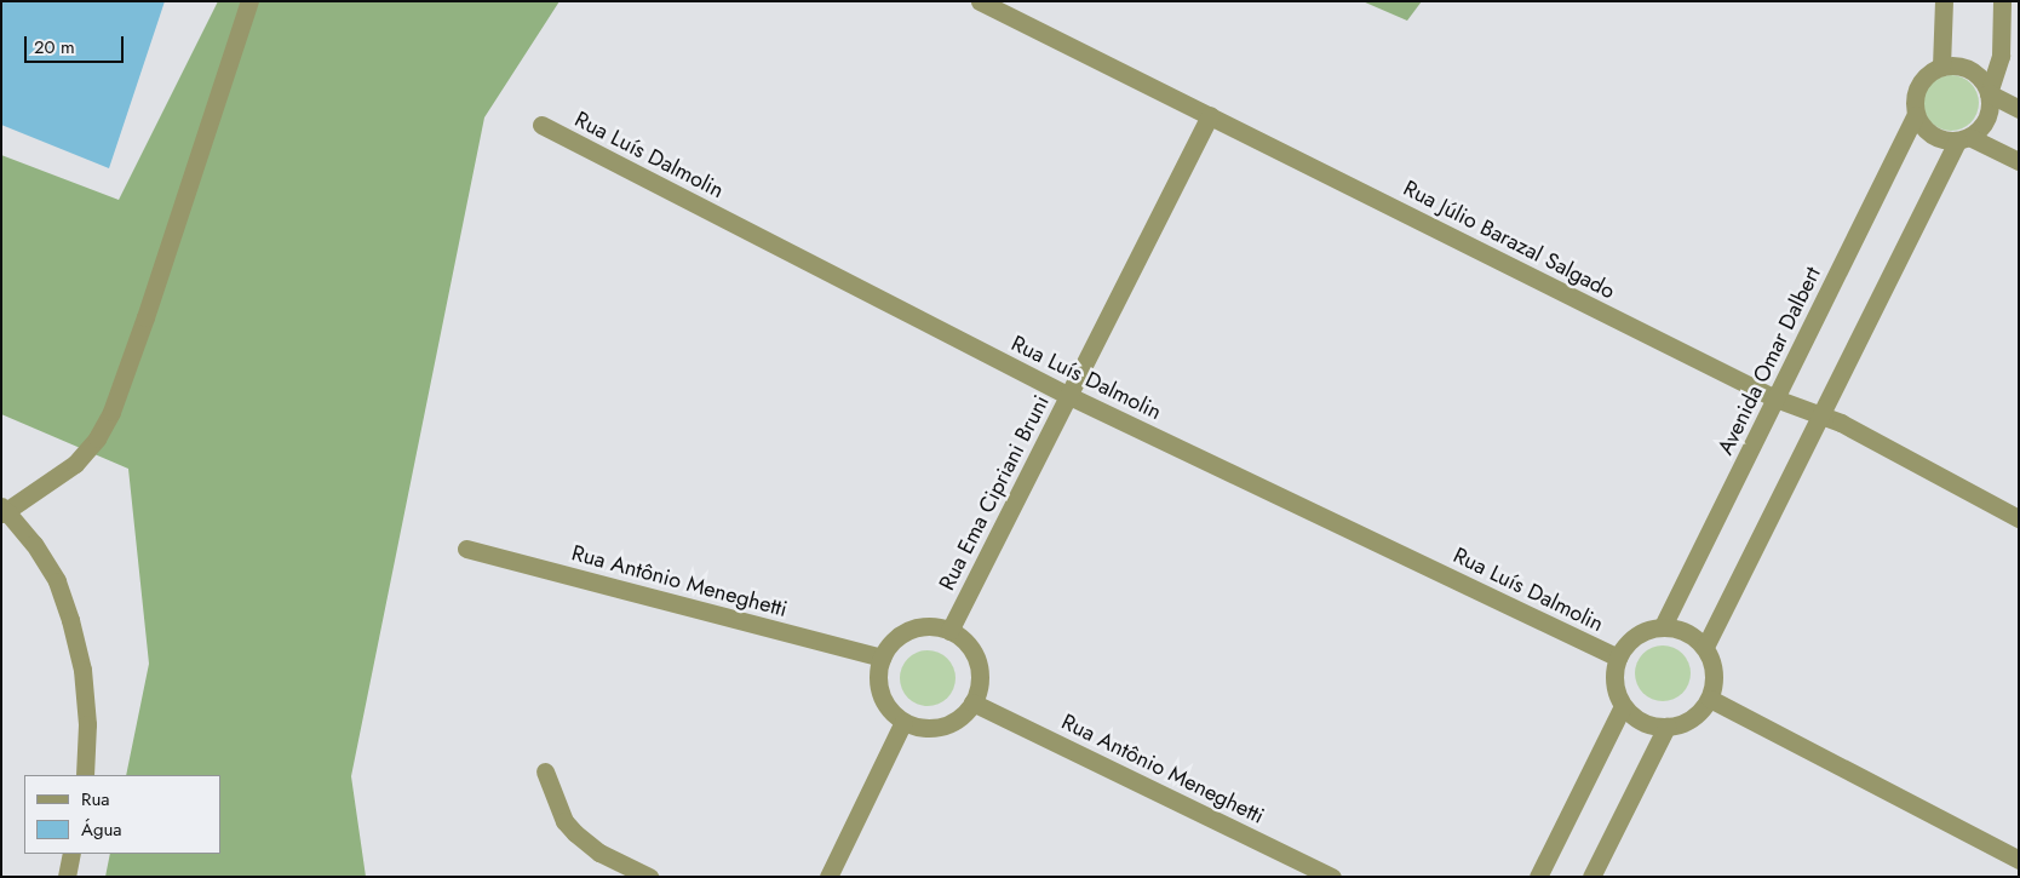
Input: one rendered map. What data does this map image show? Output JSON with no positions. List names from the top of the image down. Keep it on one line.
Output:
{"streets":{"street":["Rua Luís Dalmolin","Rua Júlio Barazal Salgado","Avenida Omar Dalbert","Rua Ema Cipriani Bruni","Rua Antônio Meneghetti"]},"crossings":[["Rua Luís Dalmolin","Avenida Omar Dalbert"],["Rua Luís Dalmolin","Rua Ema Cipriani Bruni"],["Rua Júlio Barazal Salgado","Avenida Omar Dalbert"],["Rua Júlio Barazal Salgado","Rua Ema Cipriani Bruni"],["Rua Ema Cipriani Bruni","Rua Antônio Meneghetti"]],"legend":["Rua","Água"],"scale_bar":"20 m"}
